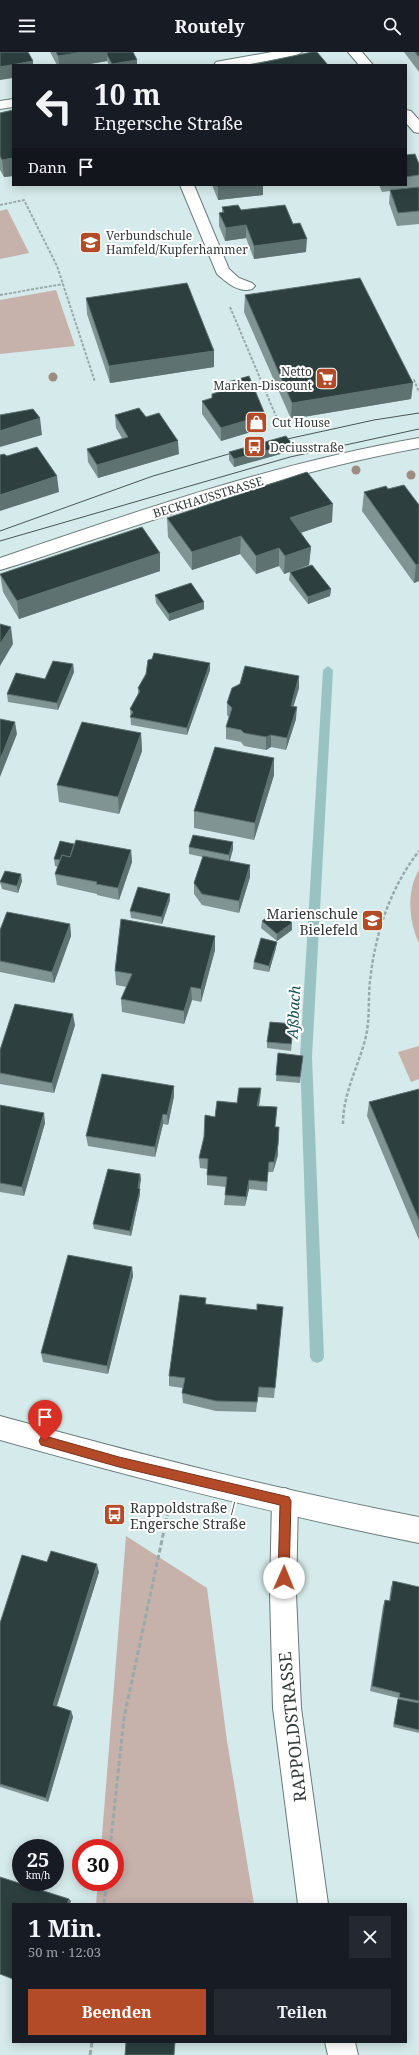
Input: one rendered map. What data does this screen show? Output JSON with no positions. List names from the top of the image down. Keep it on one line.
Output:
{"streets":{"street":["BECKHAUSSTRASSE","RAPPOLDSTRASSE"]},"water":["Aßbach"],"places":{"school or university":["Verbundschule Hamfeld/Kupferhammer","Marienschule Bielefeld"],"supermarket":["Netto Marken-Discount"],"shop":["Cut House"],"bus stop":["Deciusstraße","Rappoldstraße / Engersche Straße"]},"page":{"header":"Routely","turn":["10 m","Engersche Straße"],"then":"Dann","speed":"25 km/h","limit":"30","heading":["1 Min.","50 m · 12:03"],"buttons":["Beenden","Teilen"]}}
